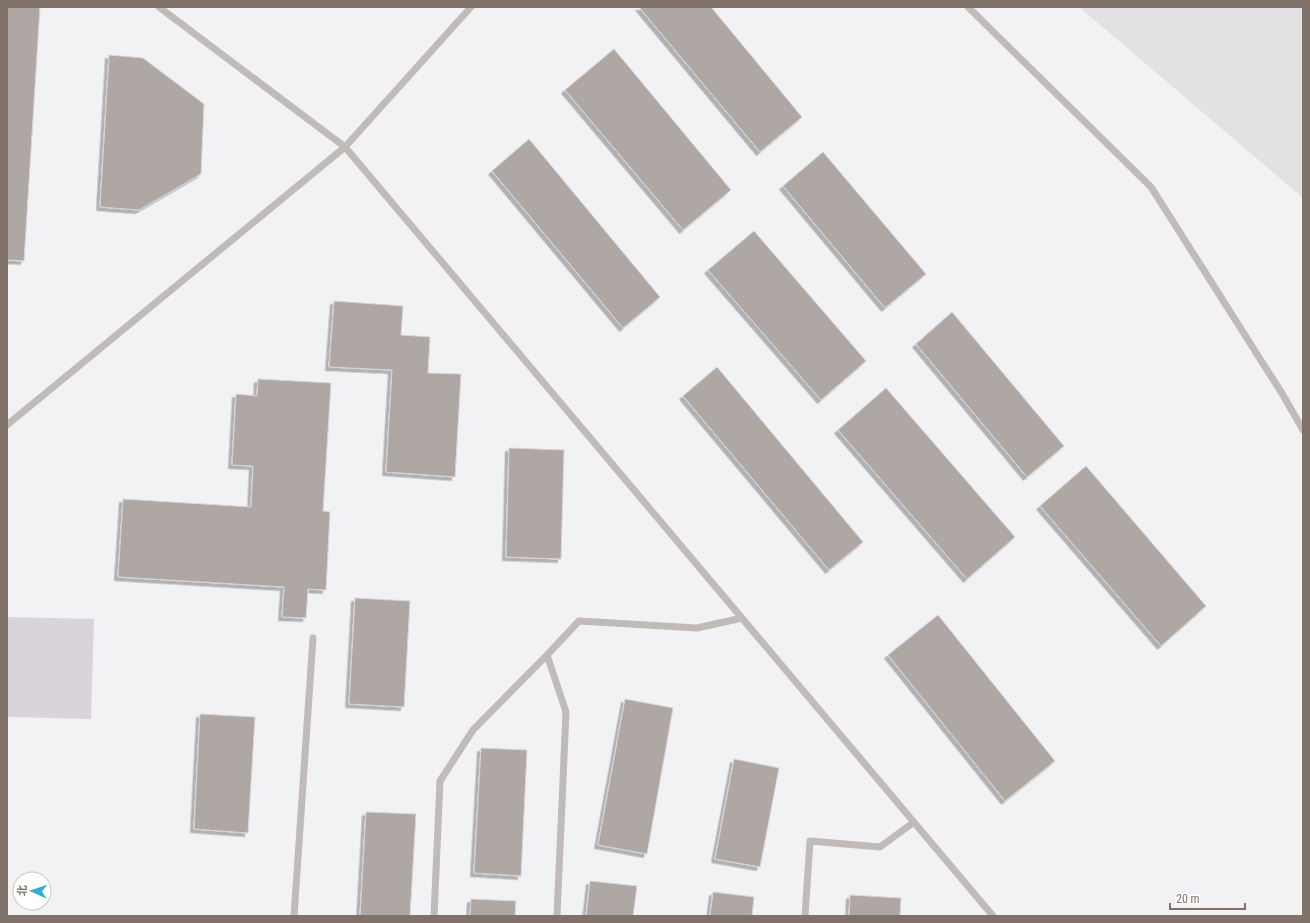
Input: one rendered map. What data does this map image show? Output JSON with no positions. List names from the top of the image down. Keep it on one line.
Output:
{"scale_bar":"20 m","north":"left"}
